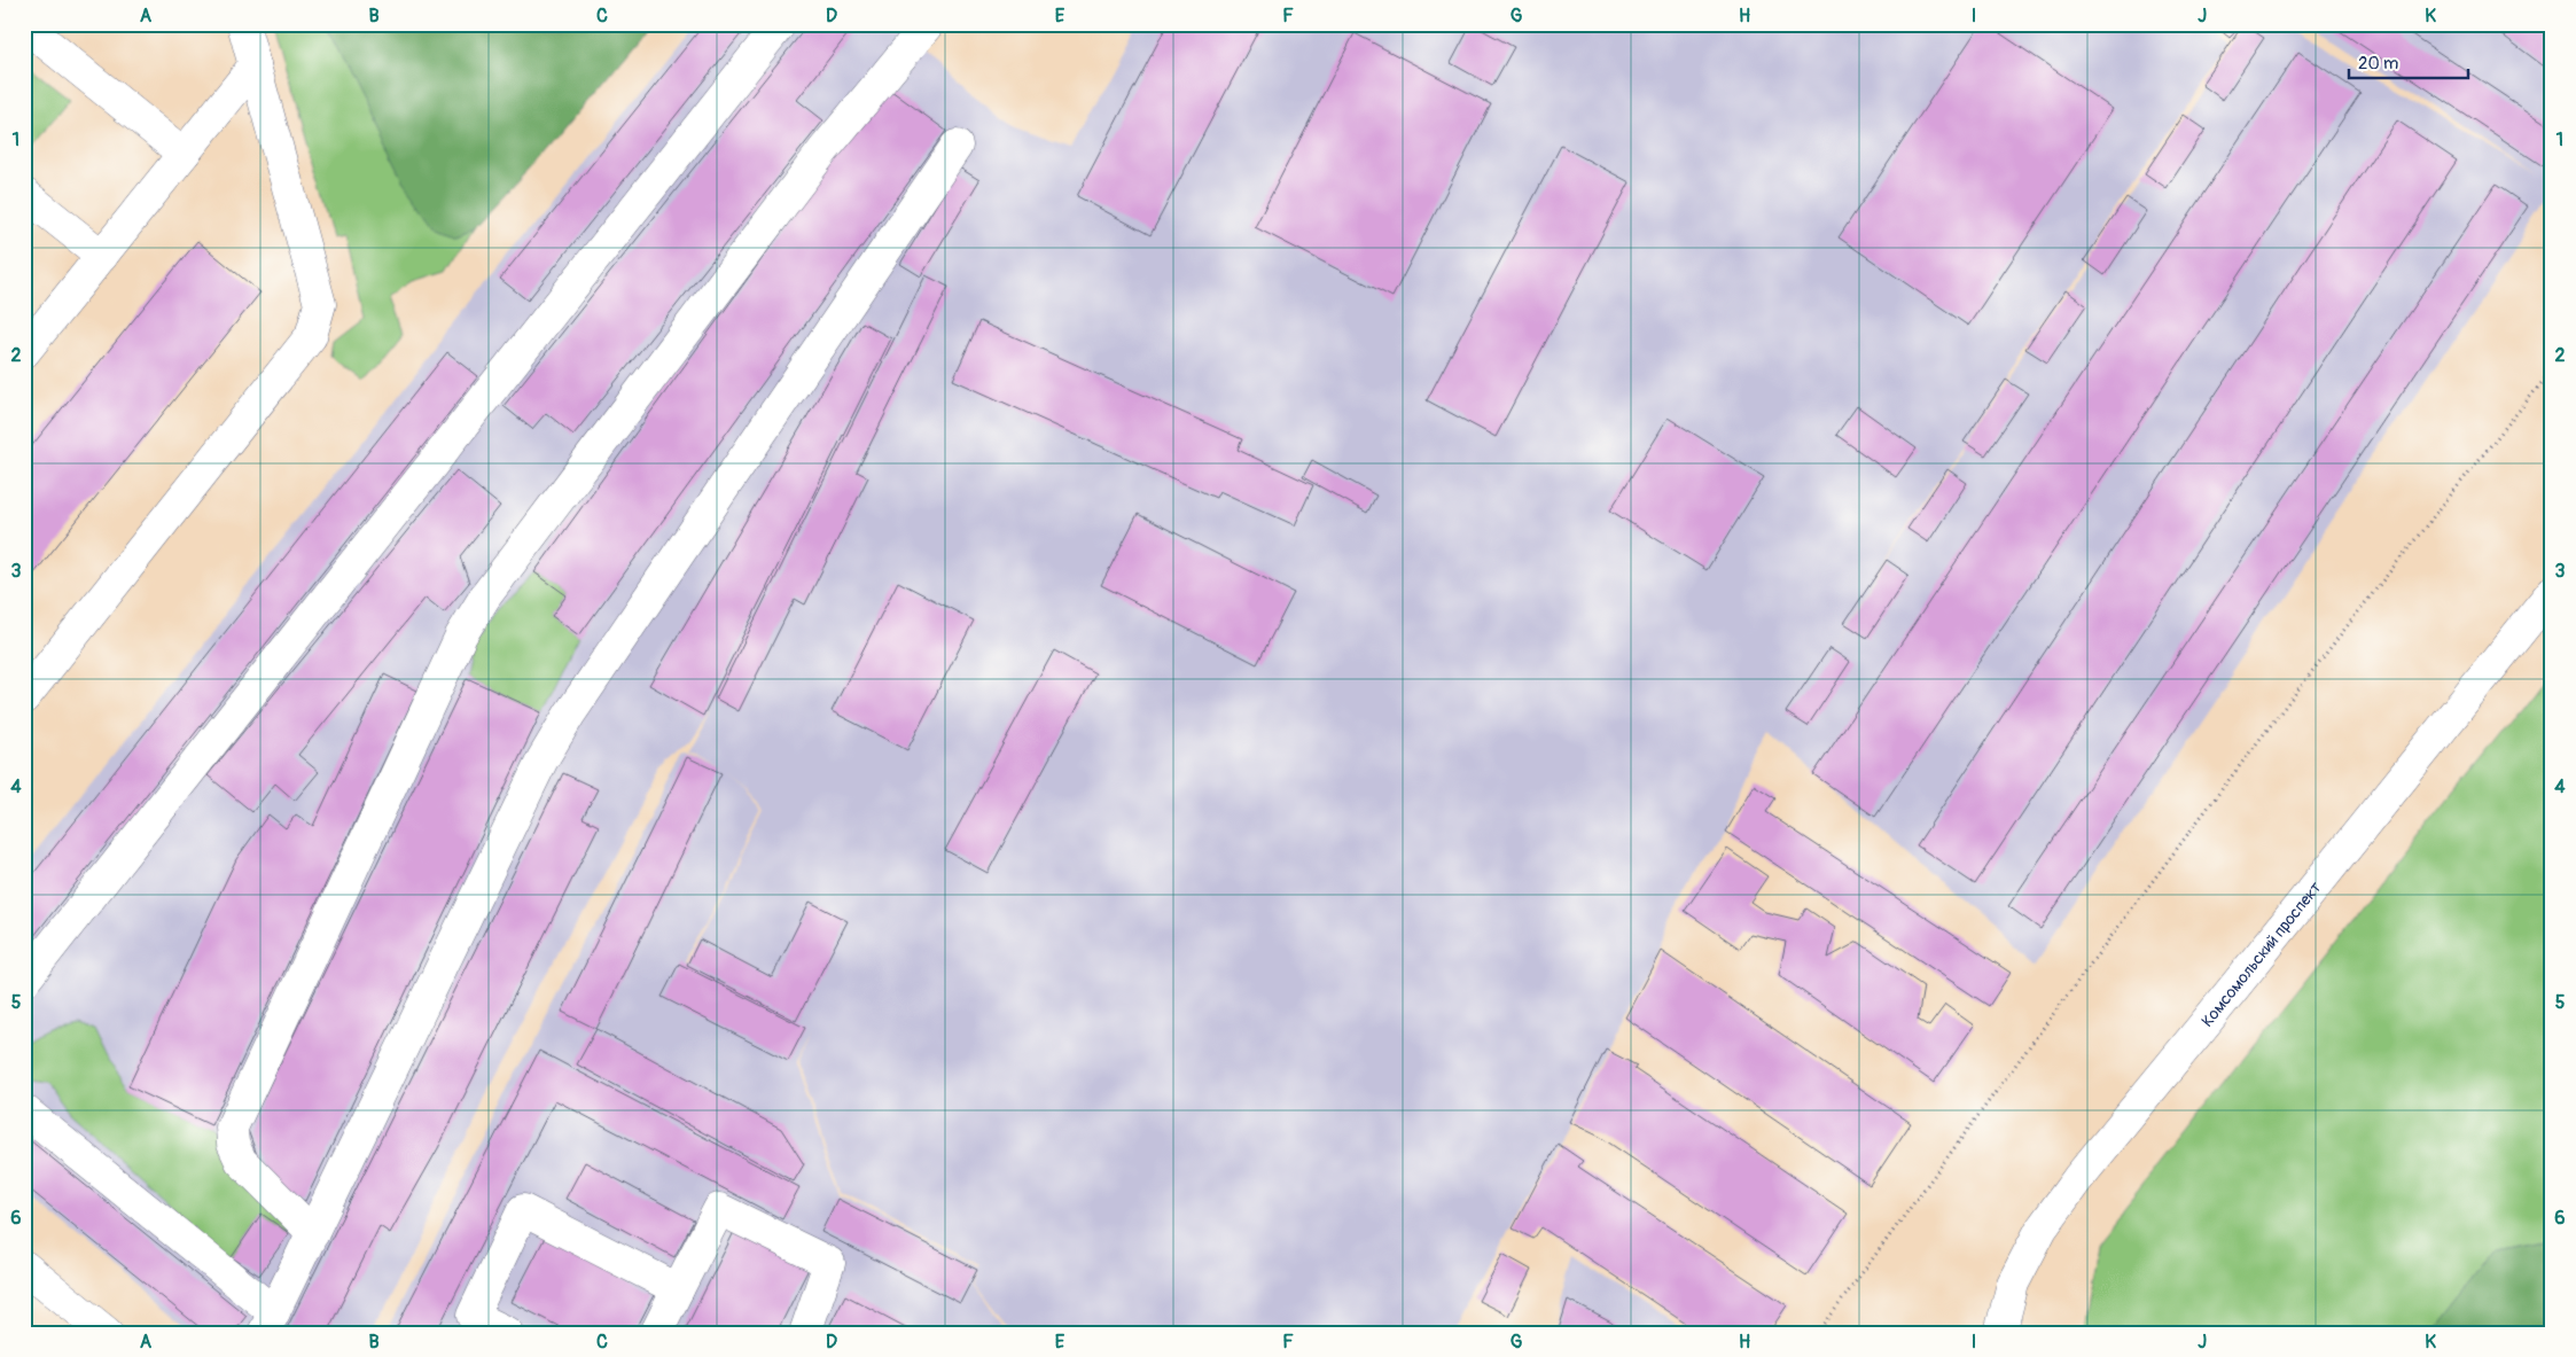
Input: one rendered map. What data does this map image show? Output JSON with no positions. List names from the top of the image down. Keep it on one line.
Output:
{"streets":{"street":["Комсомольский проспект"]},"scale_bar":"20 m","grid":{"columns":["A","B","C","D","E","F","G","H","I","J","K"],"rows":["1","2","3","4","5","6"]}}
